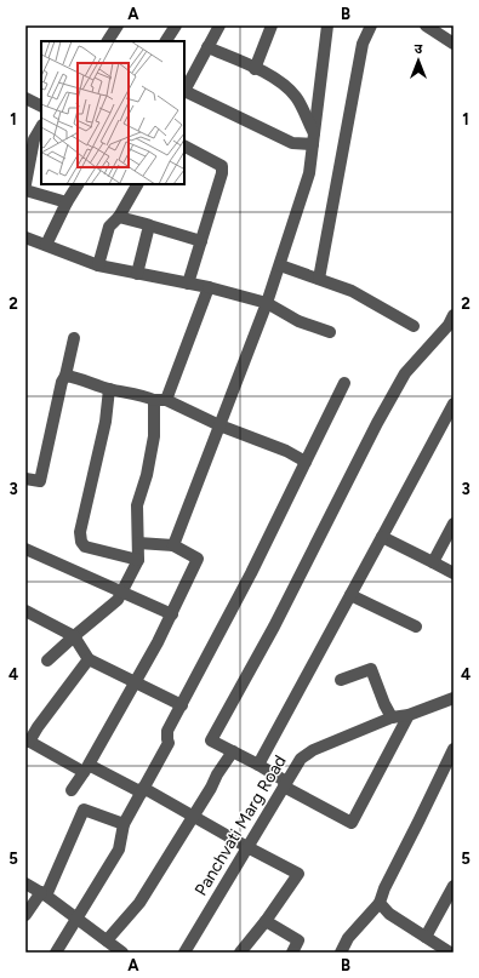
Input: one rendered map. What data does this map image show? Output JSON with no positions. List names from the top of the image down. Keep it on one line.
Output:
{"streets":{"street":["Panchvati Marg Road"]},"north":"top","grid":{"columns":["A","B"],"rows":["1","2","3","4","5"]}}
